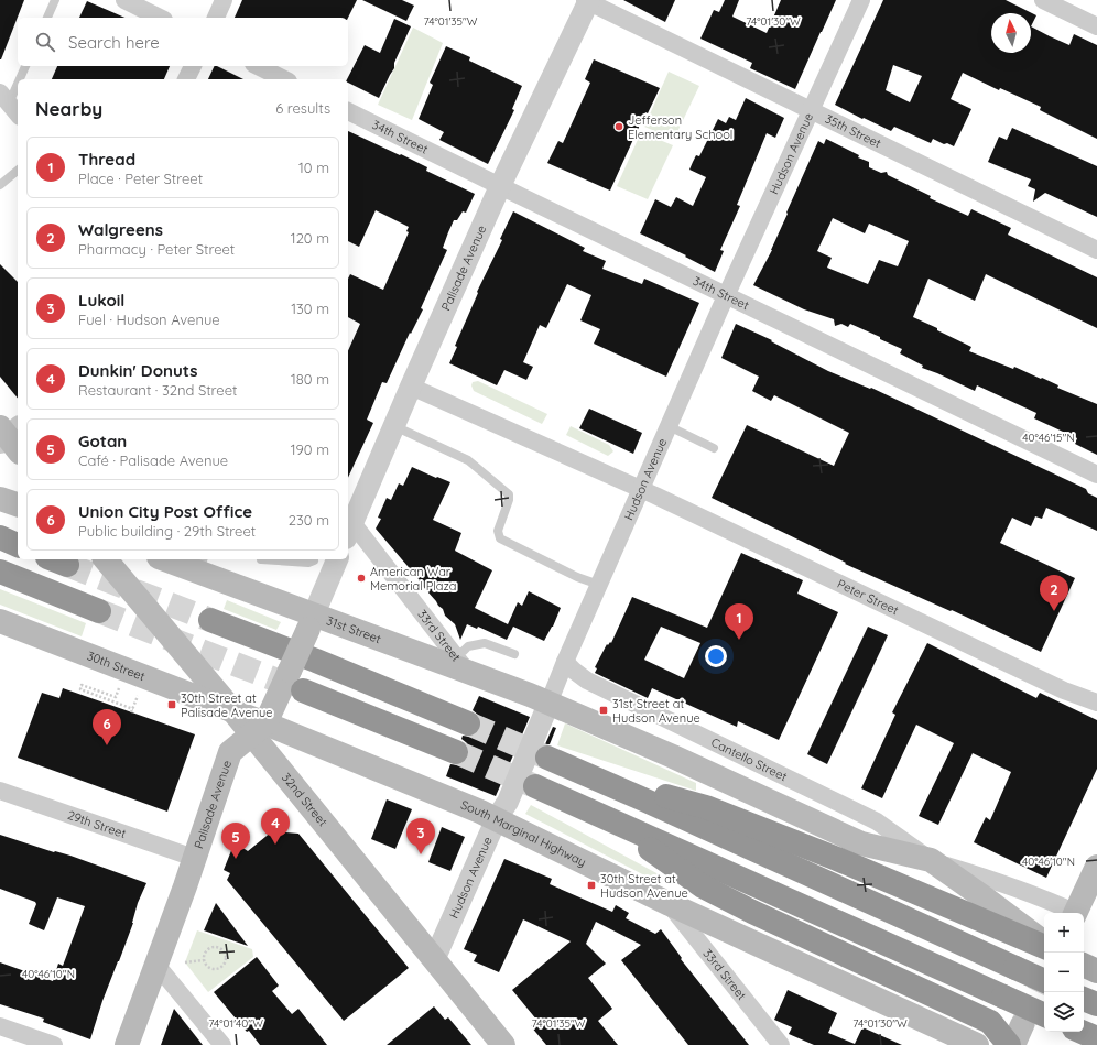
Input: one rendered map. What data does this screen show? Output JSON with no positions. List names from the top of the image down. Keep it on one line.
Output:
{"streets":{"main road":["Palisade Avenue","31st Street","30th Street","Cantello Street","32nd Street","South Marginal Highway"],"street":["35th Street","34th Street","Hudson Avenue","Peter Street","33rd Street","29th Street"]},"crossings":[["35th Street","Hudson Avenue"],["35th Street","Palisade Avenue"],["34th Street","Hudson Avenue"],["34th Street","Palisade Avenue"],["Hudson Avenue","Peter Street"],["Hudson Avenue","31st Street"],["Hudson Avenue","Cantello Street"],["Hudson Avenue","32nd Street"],["Hudson Avenue","South Marginal Highway"],["Palisade Avenue","Peter Street"],["Palisade Avenue","31st Street"],["Palisade Avenue","33rd Street"],["Palisade Avenue","32nd Street"],["Palisade Avenue","29th Street"],["Palisade Avenue","South Marginal Highway"],["31st Street","33rd Street"],["31st Street","Cantello Street"],["33rd Street","South Marginal Highway"],["30th Street","South Marginal Highway"],["32nd Street","South Marginal Highway"]],"places":{"other":["Jefferson Elementary School","American War Memorial Plaza"],"transit":["30th Street at Palisade Avenue","31st Street at Hudson Avenue","30th Street at Hudson Avenue"]},"north":"top","page":{"search":"Search here","heading":["Nearby","6 results"],"list":[{"mark":"1","name":"Thread","note":"Place · Peter Street","value":"10 m"},{"mark":"2","name":"Walgreens","note":"Pharmacy · Peter Street","value":"120 m"},{"mark":"3","name":"Lukoil","note":"Fuel · Hudson Avenue","value":"130 m"},{"mark":"4","name":"Dunkin' Donuts","note":"Restaurant · 32nd Street","value":"180 m"},{"mark":"5","name":"Gotan","note":"Café · Palisade Avenue","value":"190 m"},{"mark":"6","name":"Union City Post Office","note":"Public building · 29th Street","value":"230 m"}],"pins":["2","1","6","4","3","5"],"map_buttons":["+","−"]},"coordinates":["74°01'35\"W","74°01'30\"W","40°46'15\"N","40°46'10\"N","74°01'40\"W"]}
